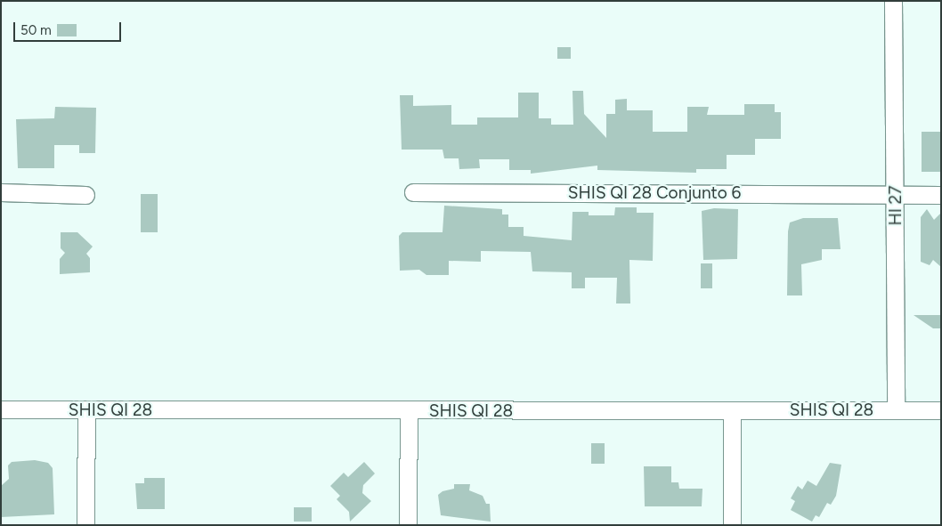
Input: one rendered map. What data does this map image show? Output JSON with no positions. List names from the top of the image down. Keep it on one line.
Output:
{"streets":{"street":["SHIS QI 28 Conjunto 6","HI 27","SHIS QI 28"]},"crossings":[["SHIS QI 28 Conjunto 6","HI 27"],["HI 27","SHIS QI 28"]],"scale_bar":"50 m"}
